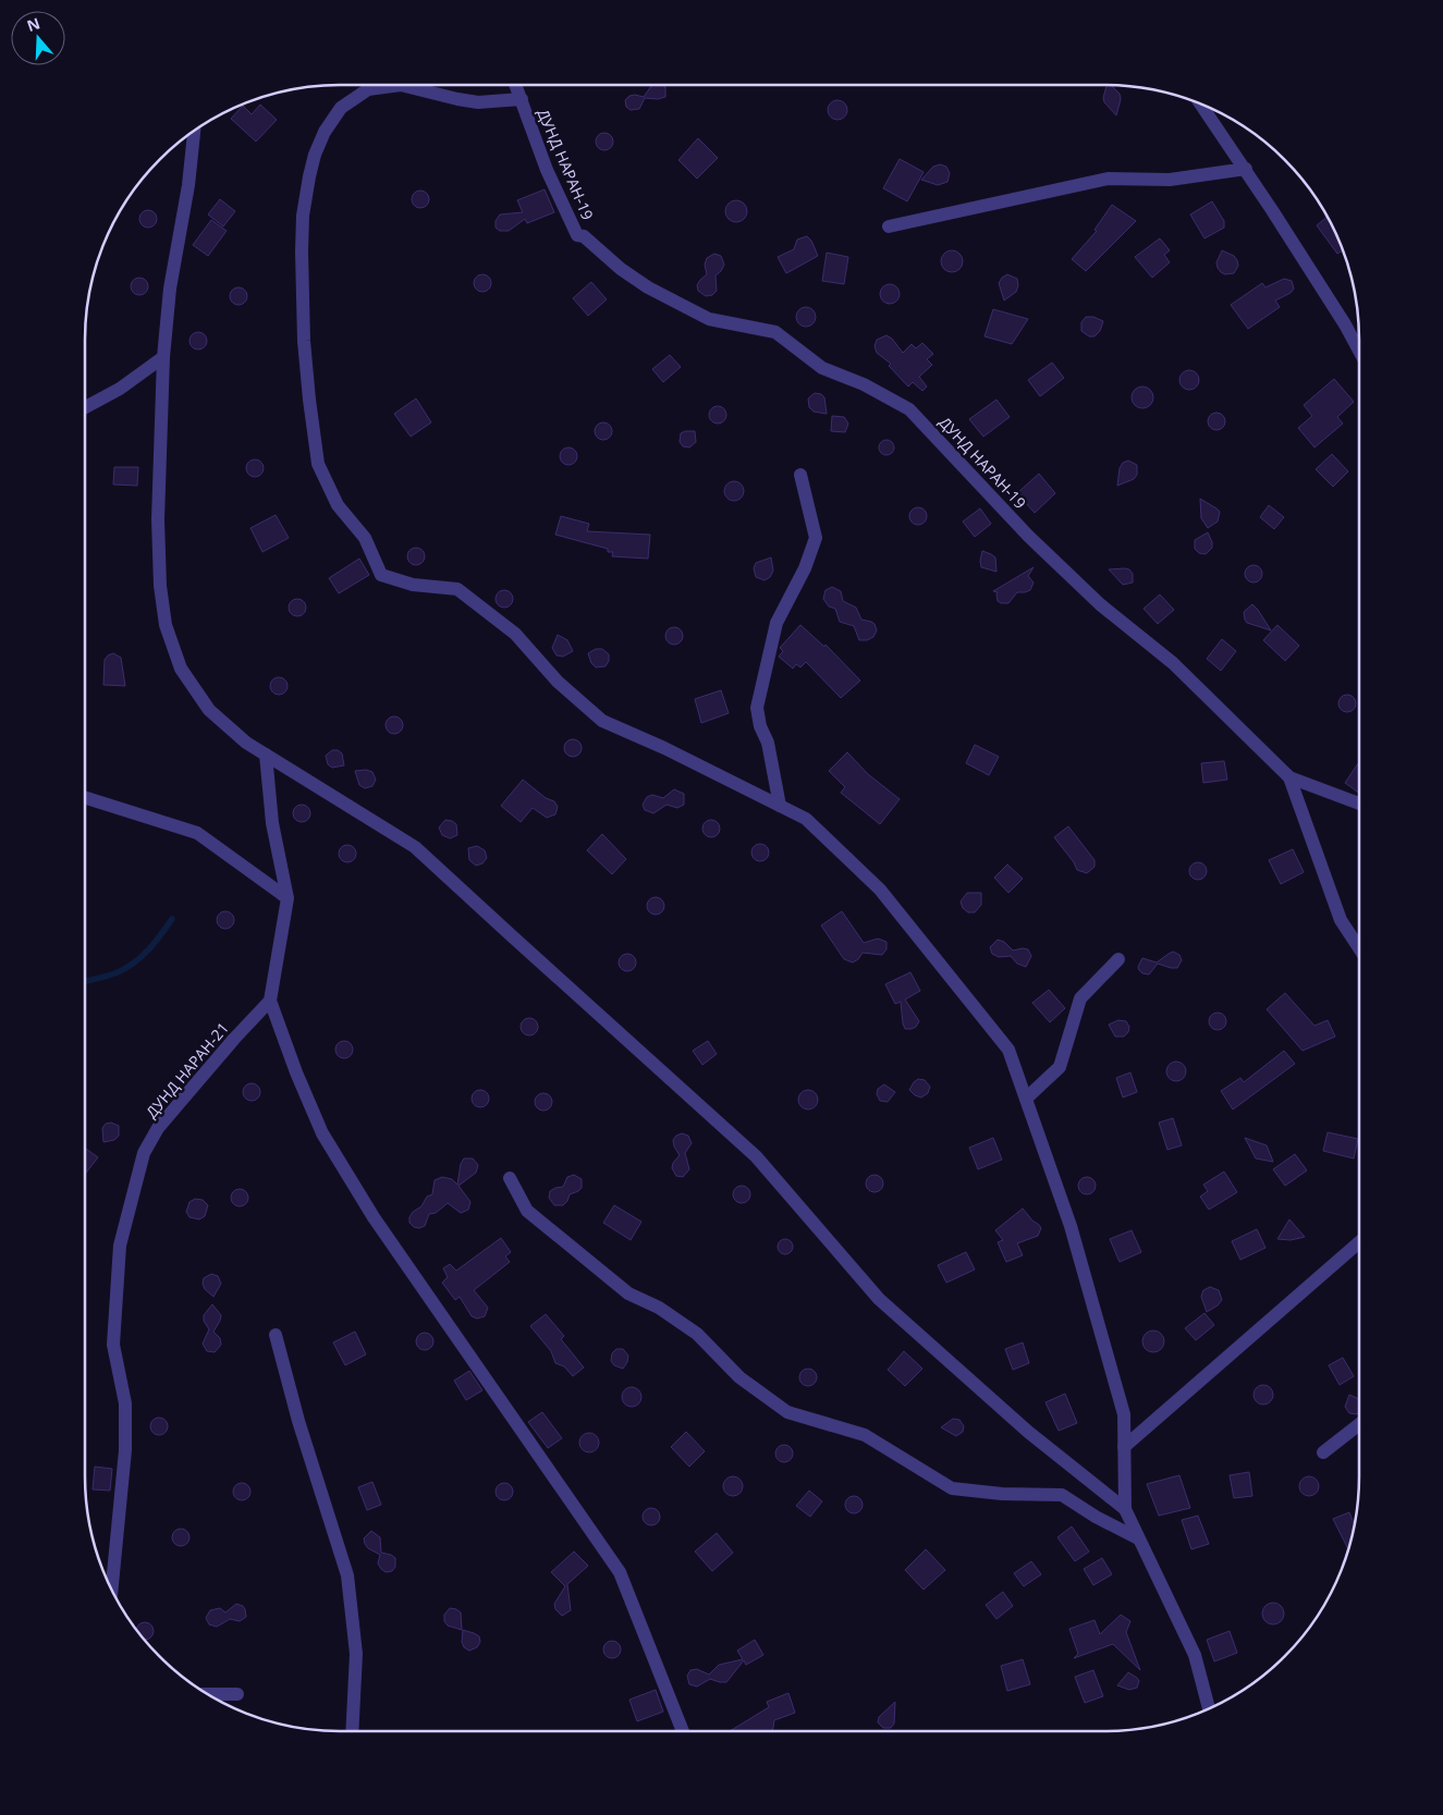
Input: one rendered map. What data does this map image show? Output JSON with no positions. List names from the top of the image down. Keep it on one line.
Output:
{"streets":{"street":["ДУНД НАРАН-19","ДУНД НАРАН-21"]},"north":"top"}
